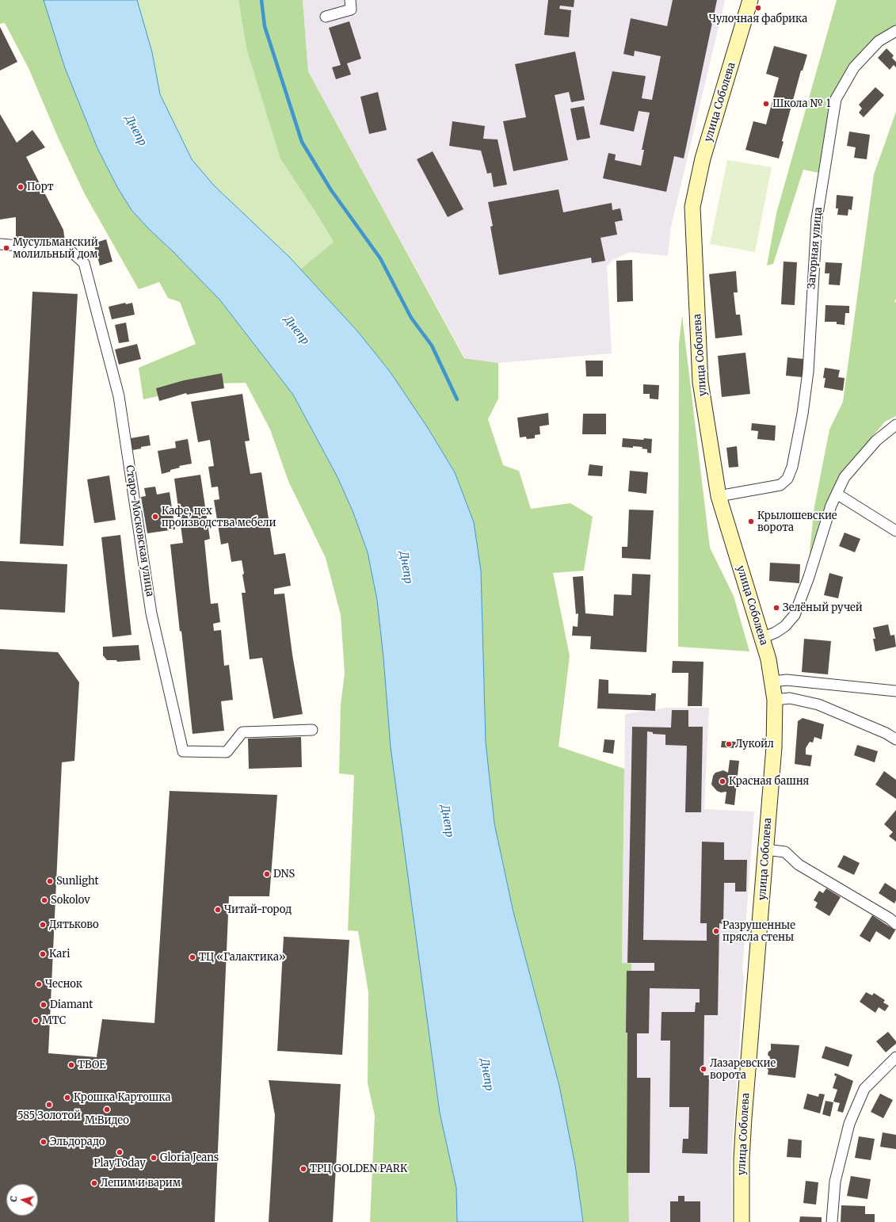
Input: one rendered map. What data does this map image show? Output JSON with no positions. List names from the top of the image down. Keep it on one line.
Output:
{"streets":{"main road":["улица Соболева"],"street":["Загорная улица","Старо-Московская улица"]},"crossings":[["улица Соболева","Загорная улица"]],"water":["Днепр"],"places":["Чулочная фабрика","Школа № 1","Порт","Мусульманский молильный дом","Кафе, цех производства мебели","Крылошевские ворота","Зелёный ручей","Лукойл","Красная башня","DNS","Sunlight","Sokolov","Читай-город","Дятьково","Разрушенные прясла стены","Kari","ТЦ «Галактика»","Чеснок","Diamant","МТС","ТВОЕ","Лазаревские ворота","Крошка Картошка","585 Золотой","М.Видео","Эльдорадо","PlayToday","Gloria Jeans","ТРЦ GOLDEN PARK","Лепим и варим"],"north":"left"}
